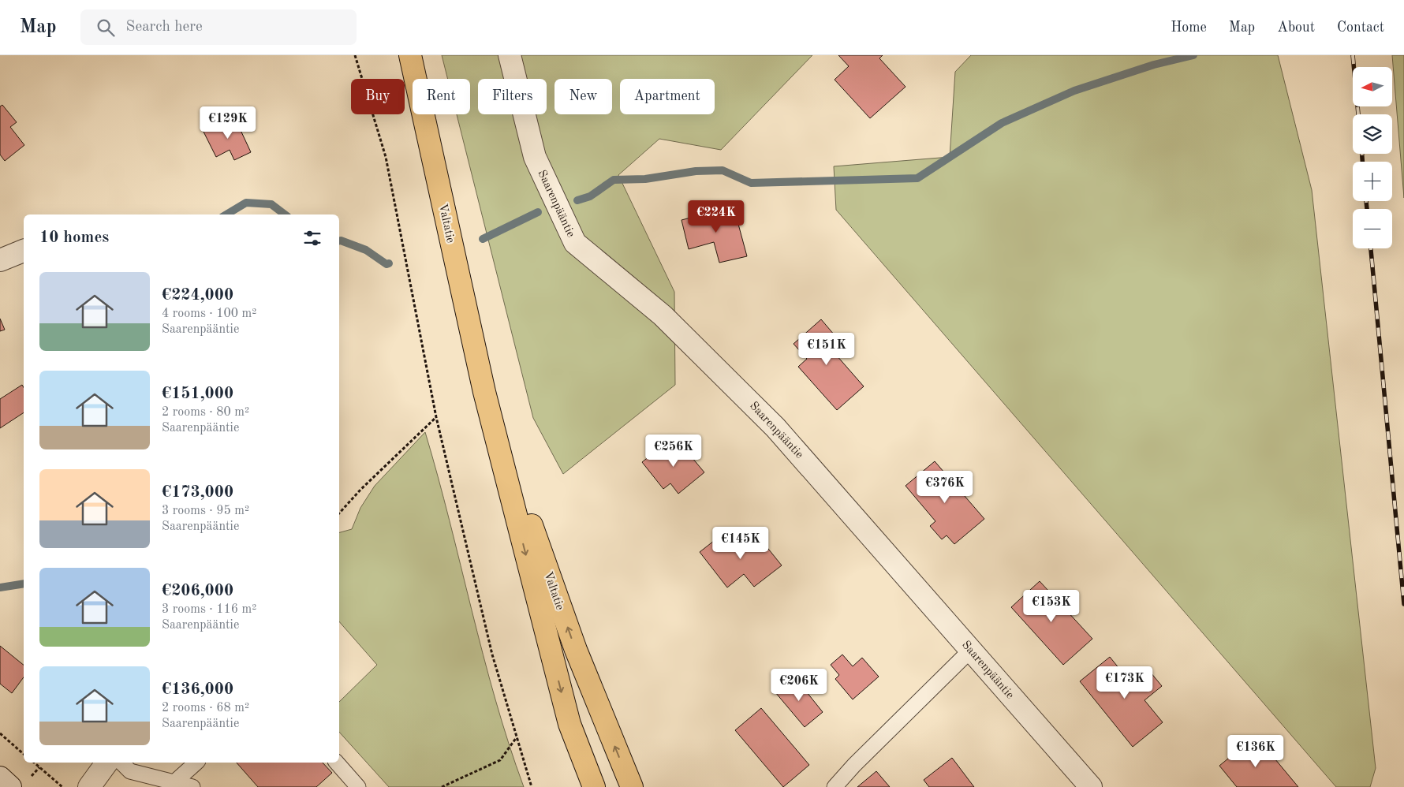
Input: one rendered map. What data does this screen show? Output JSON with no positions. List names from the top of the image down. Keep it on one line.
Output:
{"streets":{"highway":["Valtatie"],"street":["Saarenpääntie"]},"north":"left","page":{"header":"Map","search":"Search here","nav":["Home","Map","About","Contact"],"map_buttons":["+","−"],"chip":["Buy","Rent","Filters","New","Apartment"],"price":["€129K","€224K","€151K","€256K","€376K","€145K","€153K","€173K","€206K","€136K"],"heading":"10 homes","list":[{"name":"€224,000","note":"4 rooms · 100 m² · Saarenpääntie"},{"name":"€151,000","note":"2 rooms · 80 m² · Saarenpääntie"},{"name":"€173,000","note":"3 rooms · 95 m² · Saarenpääntie"},{"name":"€206,000","note":"3 rooms · 116 m² · Saarenpääntie"},{"name":"€136,000","note":"2 rooms · 68 m² · Saarenpääntie"}]}}
